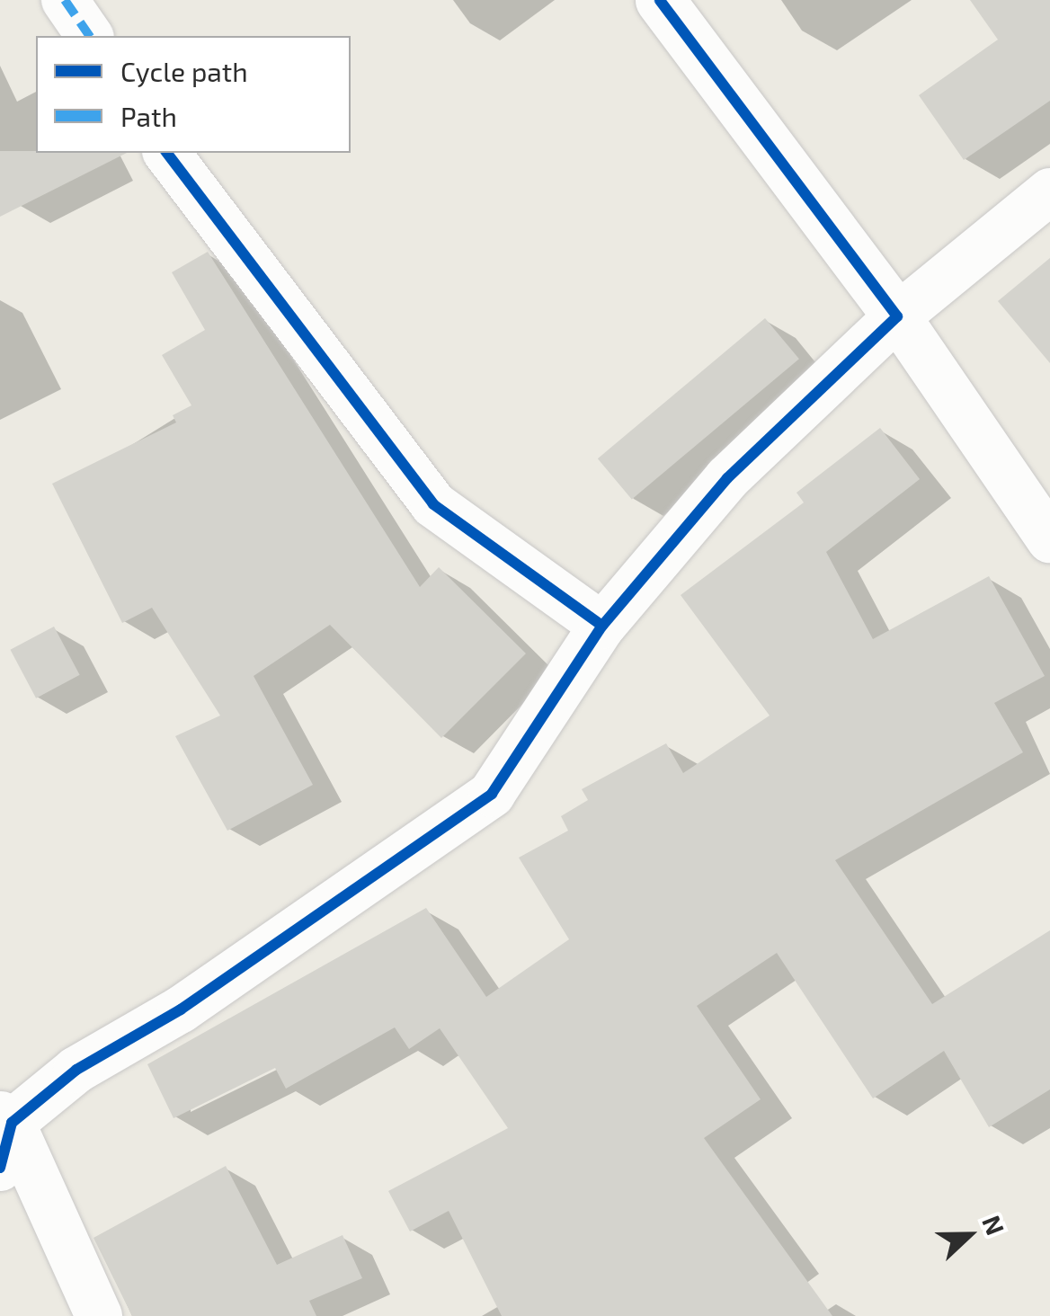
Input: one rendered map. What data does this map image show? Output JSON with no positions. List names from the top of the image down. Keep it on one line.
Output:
{"legend":["Cycle path","Path"],"north":"right"}
